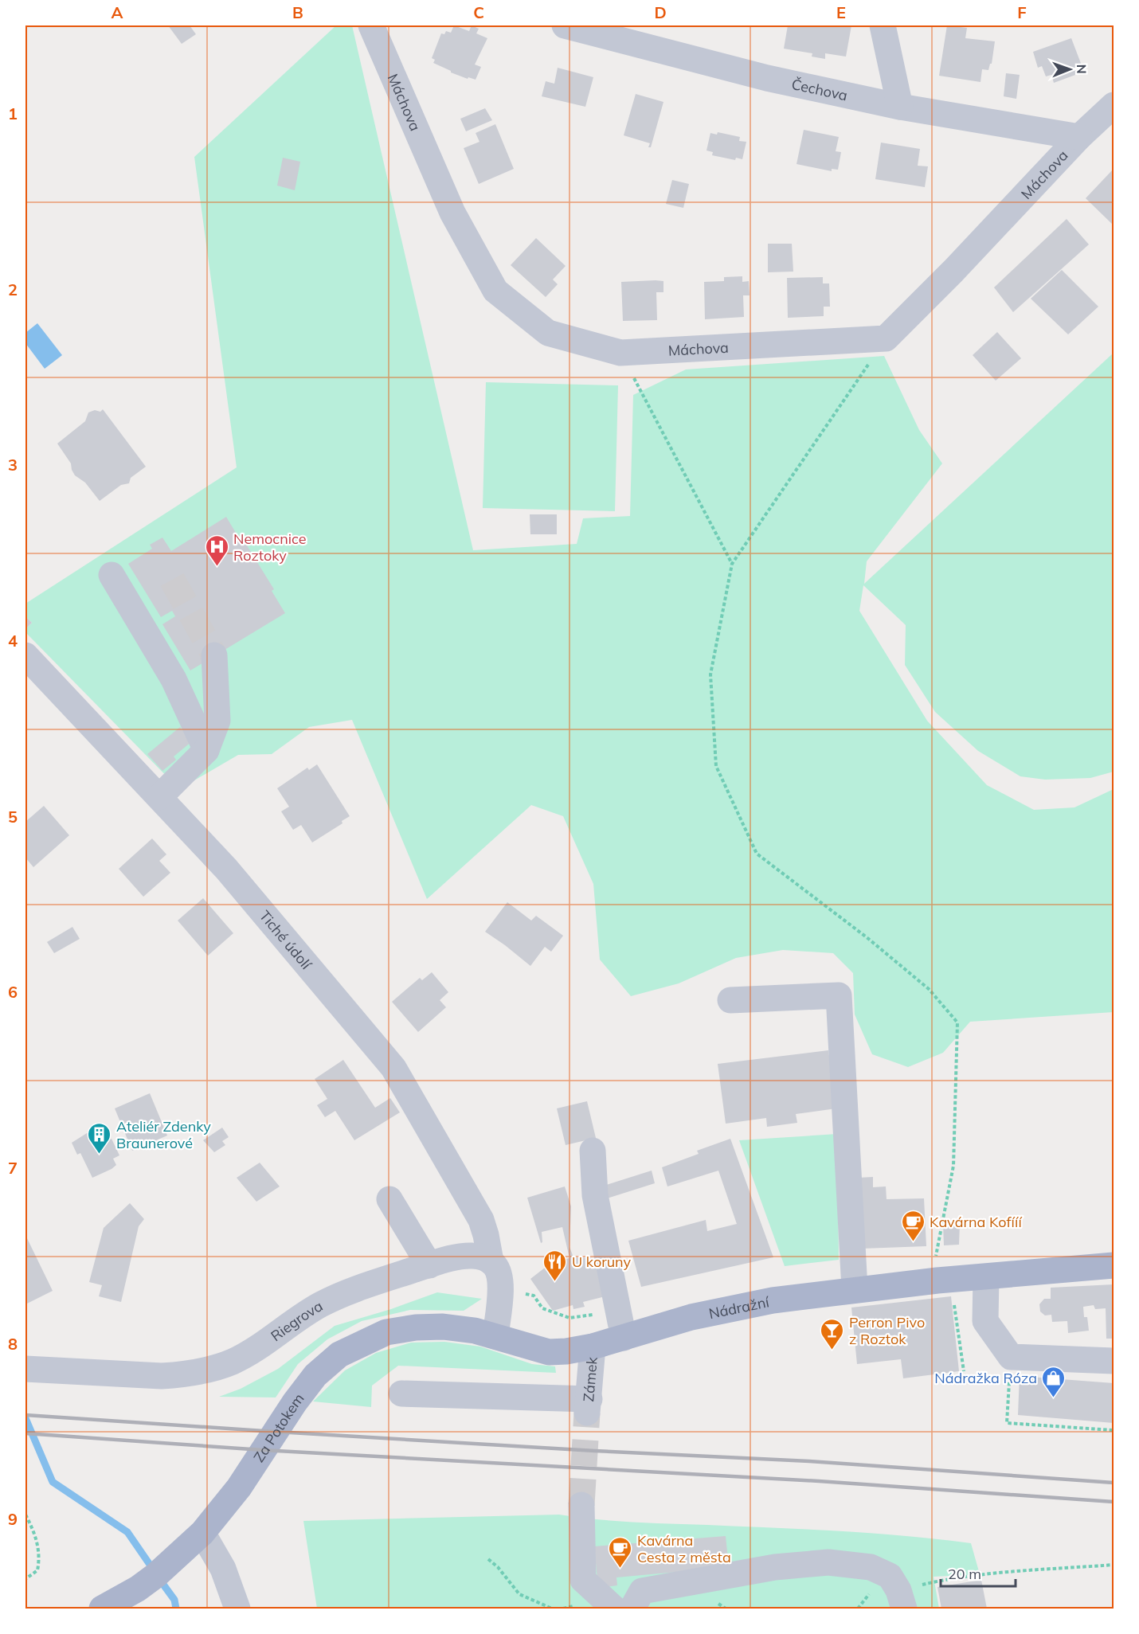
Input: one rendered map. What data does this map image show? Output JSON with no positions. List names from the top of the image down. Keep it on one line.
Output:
{"streets":{"main road":["Nádražní","Za Potokem"],"street":["Čechova","Máchova","Tiché údolí","Riegrova","Zámek"]},"crossings":[["Čechova","Máchova"],["Tiché údolí","Riegrova"],["Nádražní","Zámek"],["Nádražní","Za Potokem"]],"places":{"hospital":["Nemocnice Roztoky"],"building":["Ateliér Zdenky Braunerové"],"cafe":["Kavárna Kofííí","Kavárna Cesta z města"],"restaurant":["U koruny"],"bar":["Perron Pivo z Roztok"],"shop":["Nádražka Róza"]},"scale_bar":"20 m","north":"right","grid":{"columns":["A","B","C","D","E","F"],"rows":["1","2","3","4","5","6","7","8","9"]}}
